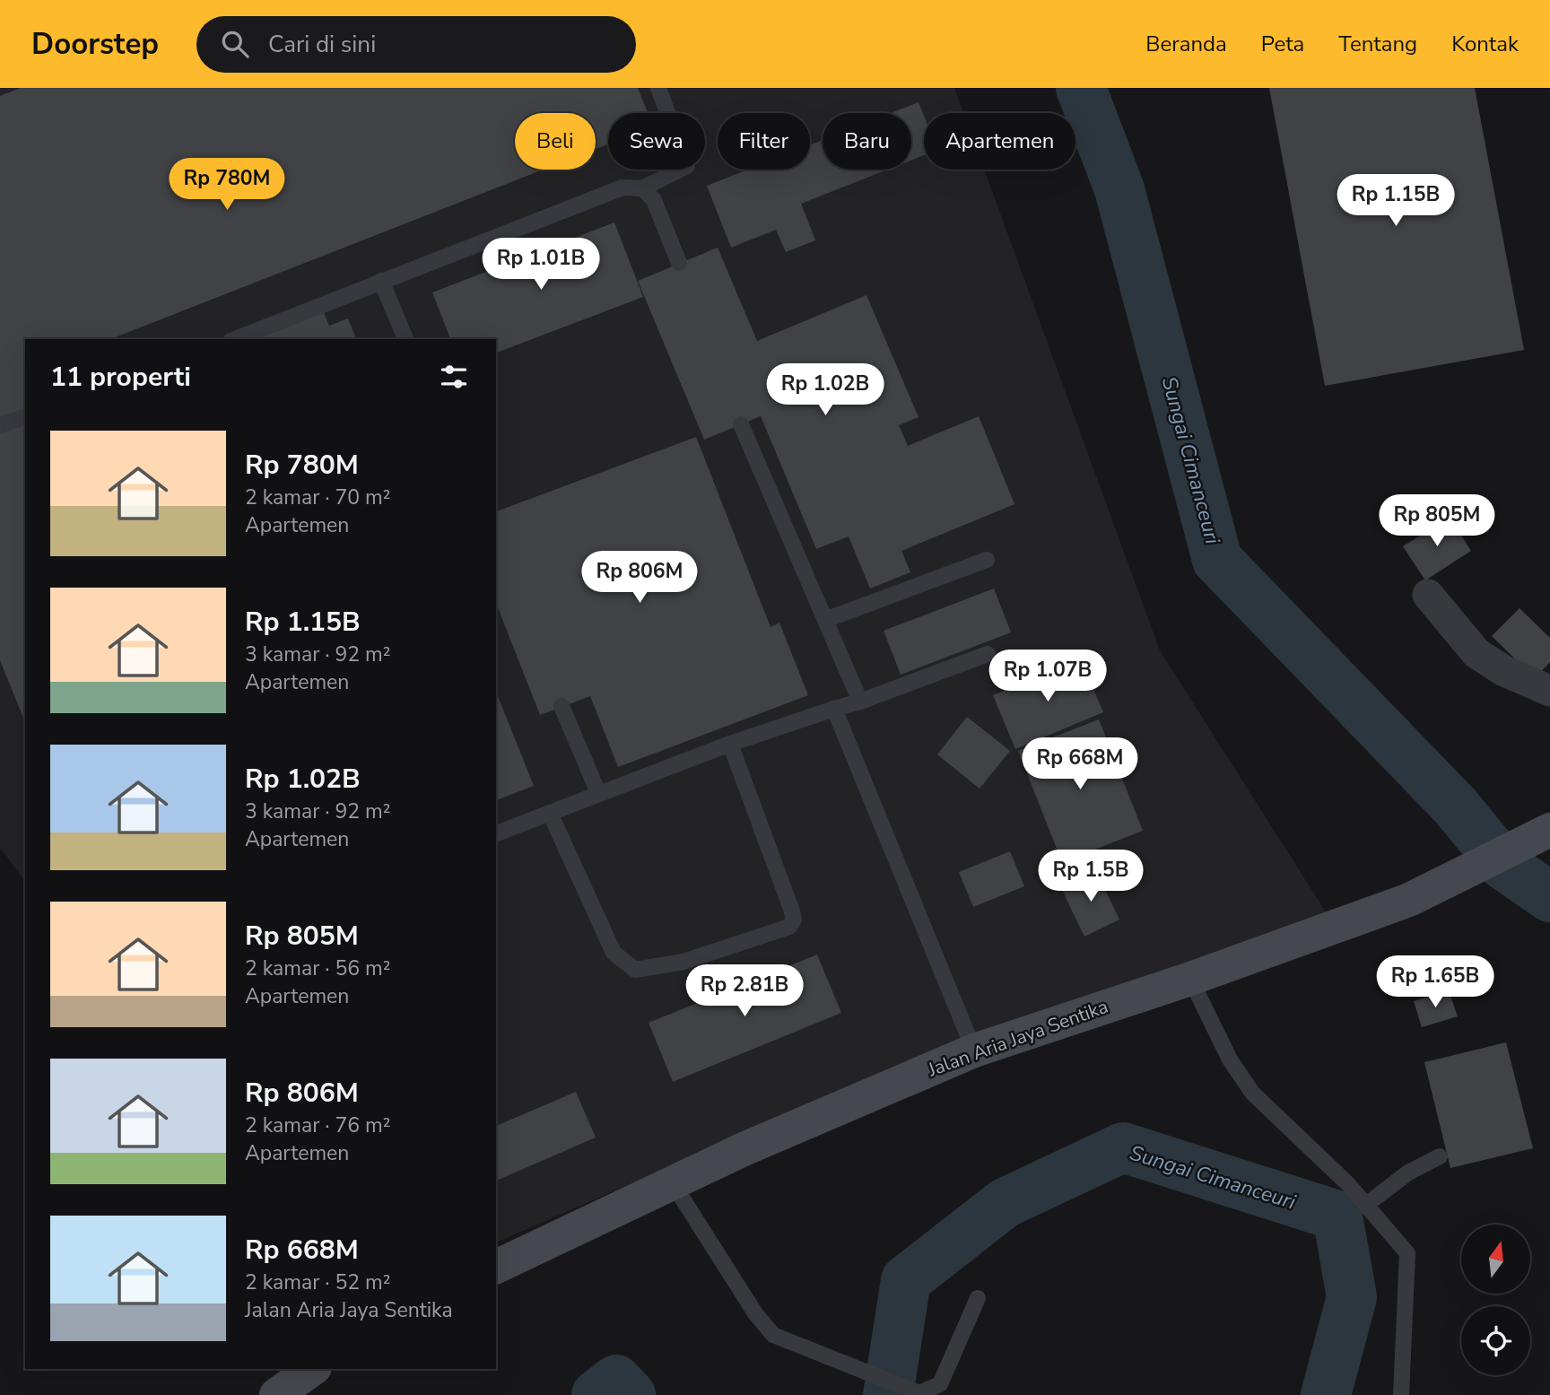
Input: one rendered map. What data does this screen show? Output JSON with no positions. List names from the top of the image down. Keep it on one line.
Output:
{"streets":{"street":["Jalan Aria Jaya Sentika"]},"water":["Sungai Cimanceuri"],"north":"top","page":{"header":"Doorstep","search":"Cari di sini","nav":["Beranda","Peta","Tentang","Kontak"],"chip":["Beli","Sewa","Filter","Baru","Apartemen"],"price":["Rp 780M","Rp 1.15B","Rp 1.01B","Rp 1.02B","Rp 805M","Rp 806M","Rp 1.07B","Rp 668M","Rp 1.5B","Rp 1.65B","Rp 2.81B"],"heading":"11 properti","list":[{"name":"Rp 780M","note":"2 kamar · 70 m² · Apartemen"},{"name":"Rp 1.15B","note":"3 kamar · 92 m² · Apartemen"},{"name":"Rp 1.02B","note":"3 kamar · 92 m² · Apartemen"},{"name":"Rp 805M","note":"2 kamar · 56 m² · Apartemen"},{"name":"Rp 806M","note":"2 kamar · 76 m² · Apartemen"},{"name":"Rp 668M","note":"2 kamar · 52 m² · Jalan Aria Jaya Sentika"}]}}
